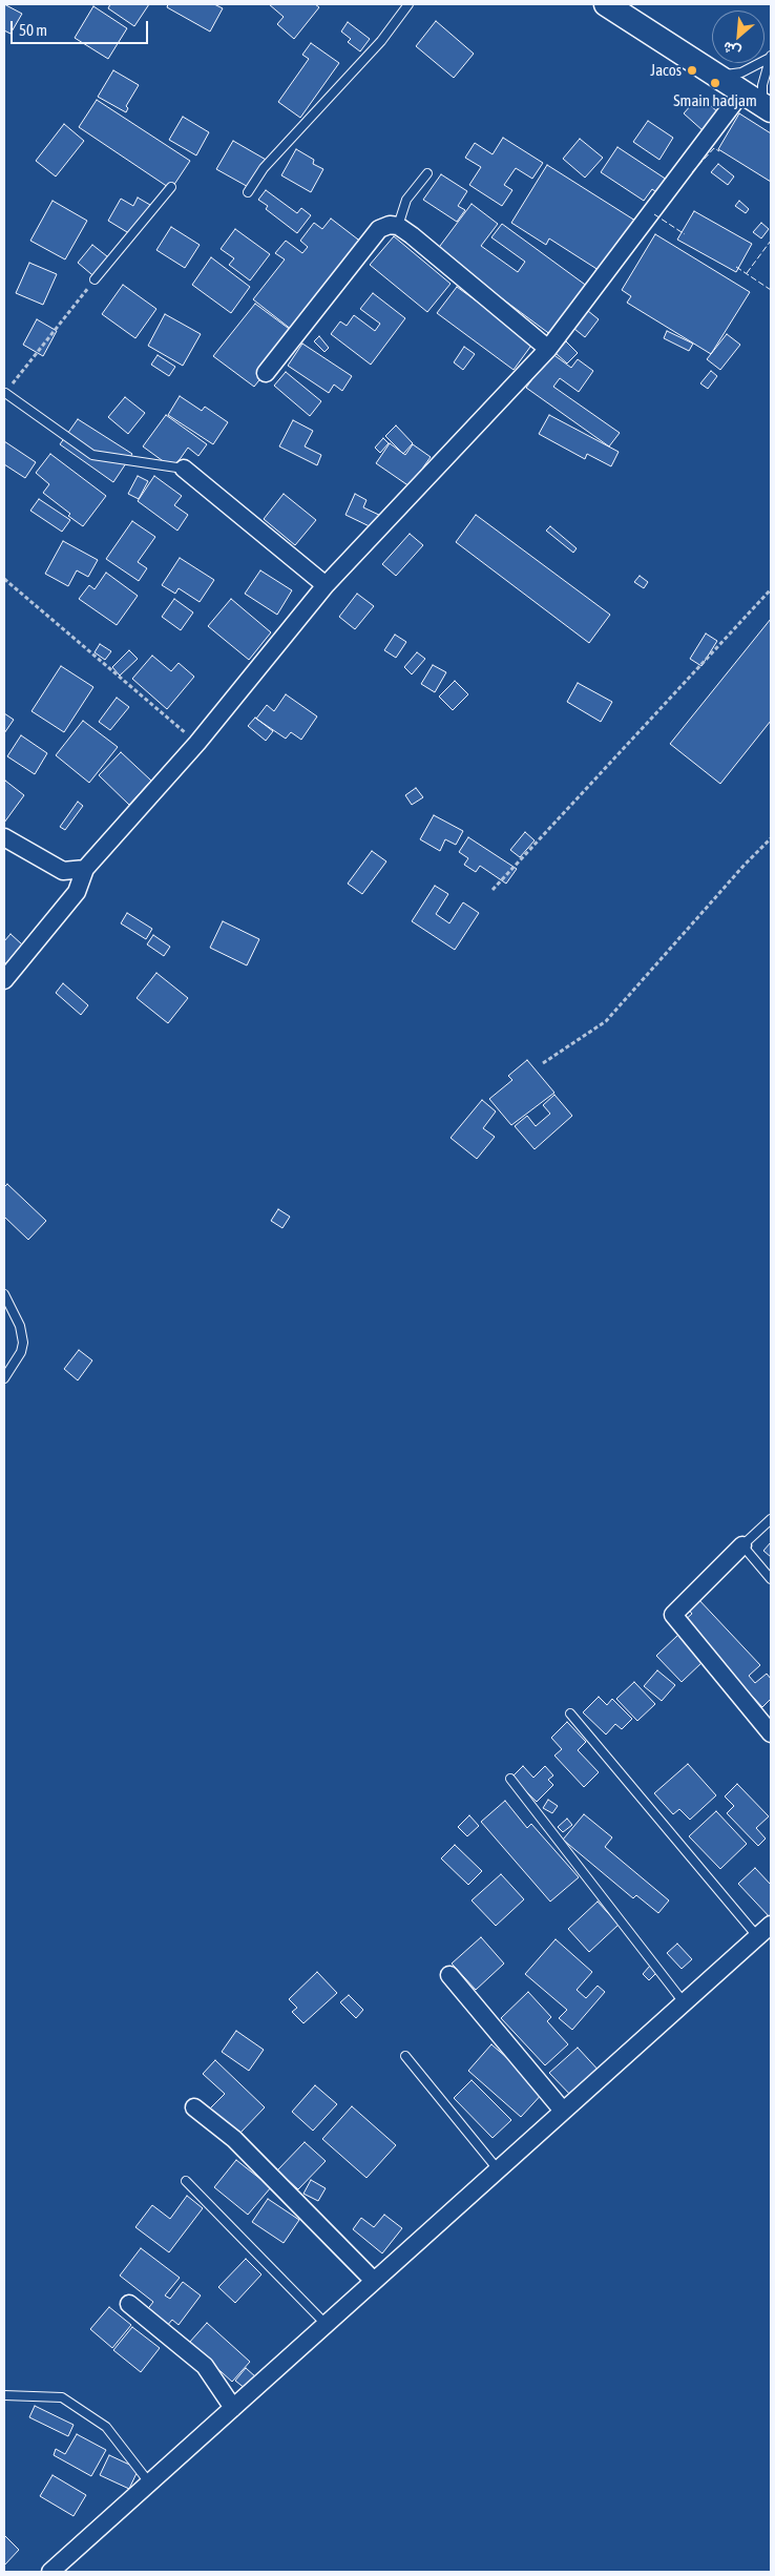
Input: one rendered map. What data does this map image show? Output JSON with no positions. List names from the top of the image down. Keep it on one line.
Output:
{"places":["Jacos","Smain hadjam"],"scale_bar":"50 m","north":"bottom left"}
